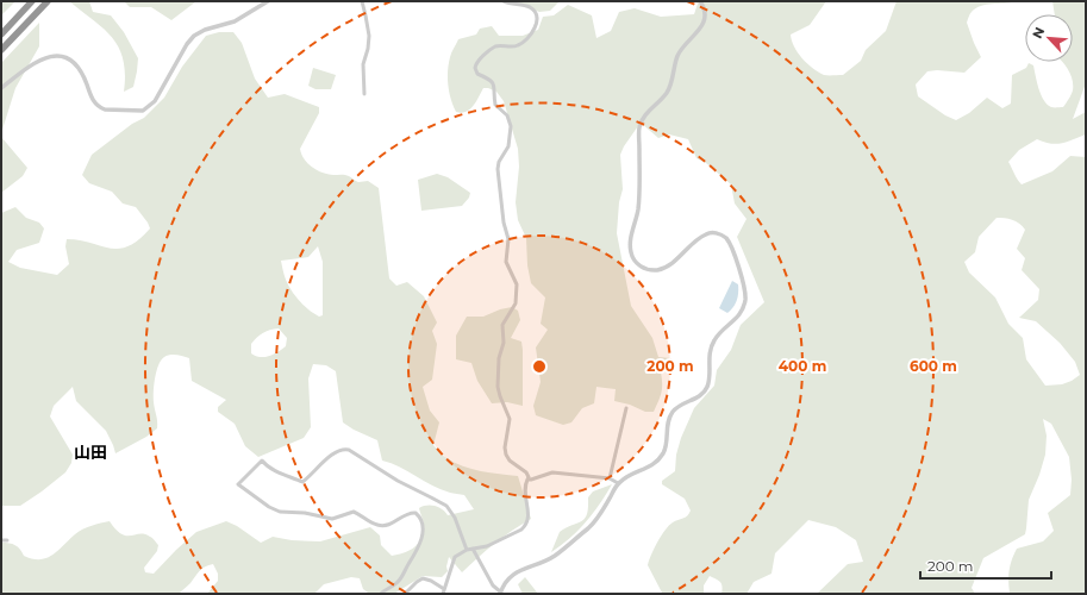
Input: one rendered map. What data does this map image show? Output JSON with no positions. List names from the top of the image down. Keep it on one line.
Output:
{"districts":["山田"],"scale_bar":"200 m","north":"top left","rings":["200 m","400 m","600 m"]}
